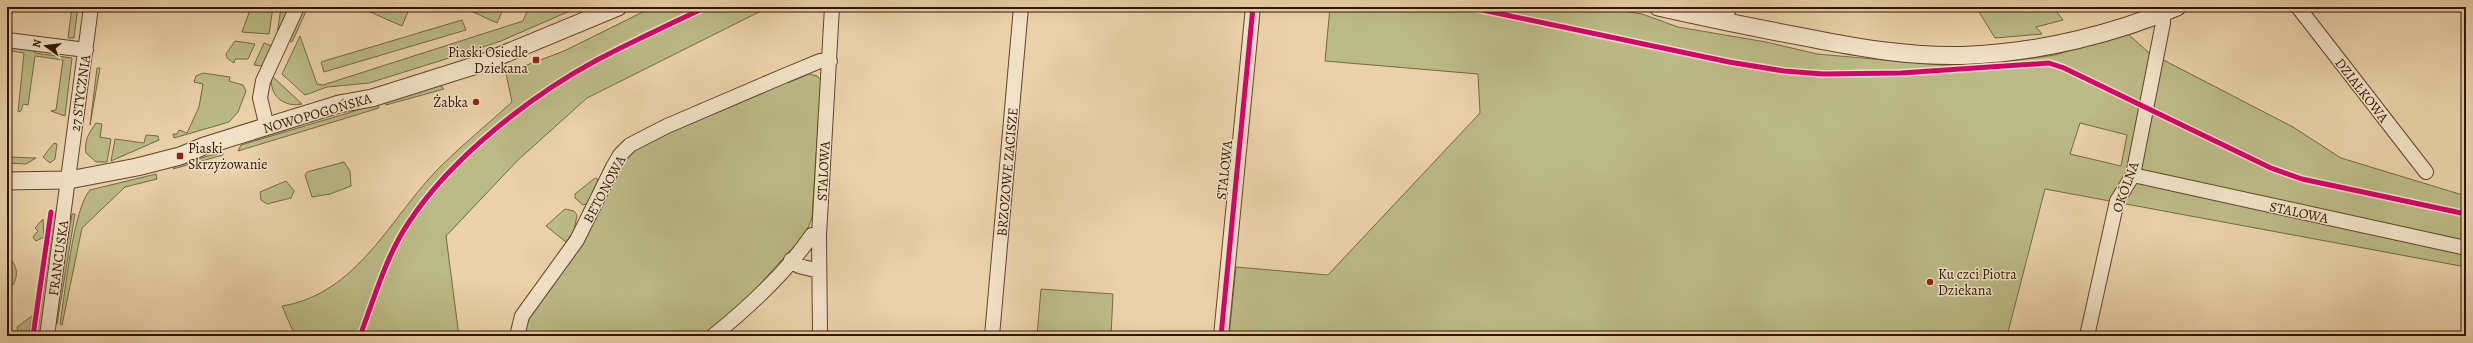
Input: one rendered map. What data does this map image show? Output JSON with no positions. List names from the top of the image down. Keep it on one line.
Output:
{"streets":{"street":["DZIAŁKOWA","27 STYCZNIA","NOWOPOGOŃSKA","STALOWA","BRZOZOWE ZACISZE","OKÓLNA","BETONOWA","FRANCUSKA"]},"crossings":[["27 STYCZNIA","NOWOPOGOŃSKA"],["27 STYCZNIA","FRANCUSKA"],["NOWOPOGOŃSKA","FRANCUSKA"],["STALOWA","OKÓLNA"],["STALOWA","BETONOWA"]],"places":{"transit":["Piaski Osiedle Dziekana","Piaski Skrzyżowanie"],"other":["Żabka","Ku czci Piotra Dziekana"]},"north":"left"}
